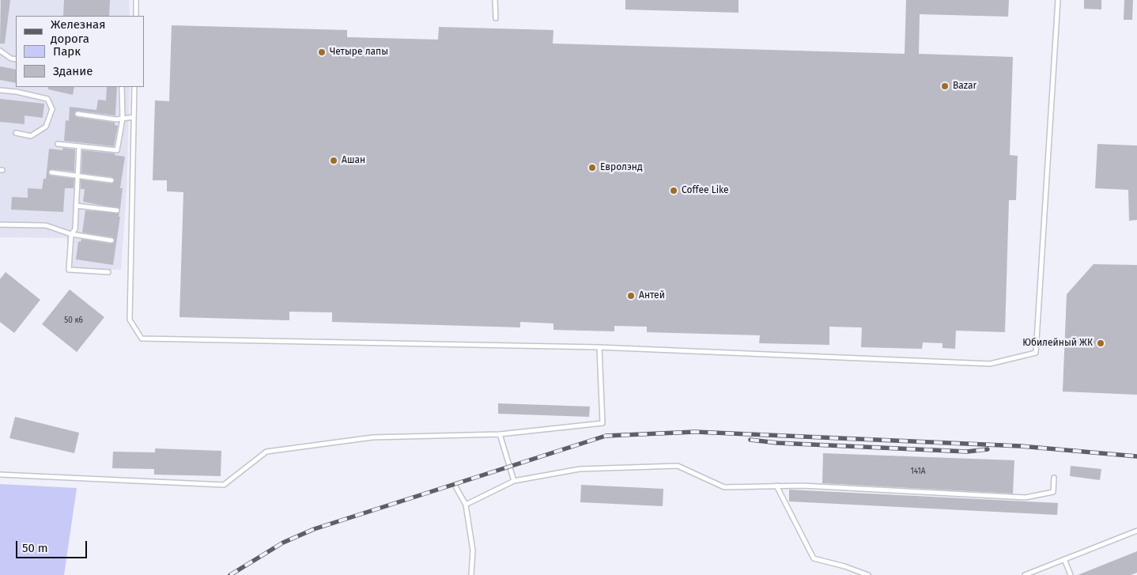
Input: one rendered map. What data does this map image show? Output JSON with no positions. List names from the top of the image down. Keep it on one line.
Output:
{"places":["Четыре лапы","Bazar","Ашан","Евролэнд","Coffee Like","Антей","Юбилейный ЖК"],"house_numbers":["50 к6","141А"],"legend":["Железная дорога","Парк","Здание"],"scale_bar":"50 m"}
